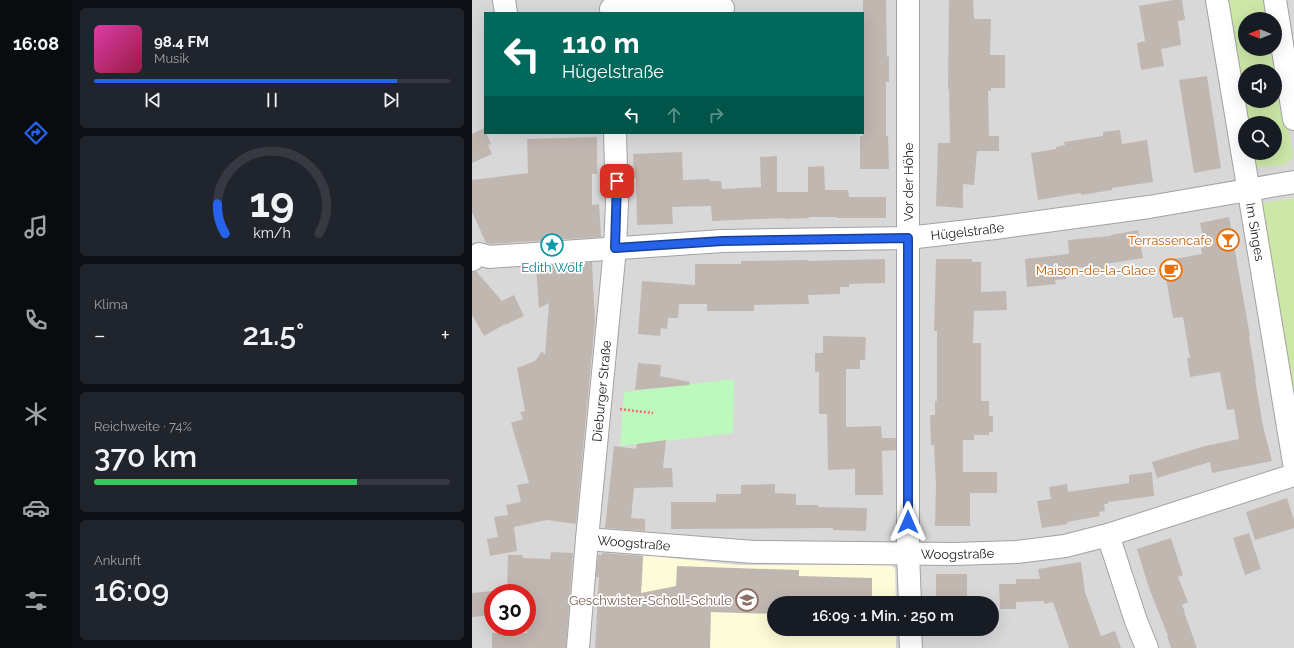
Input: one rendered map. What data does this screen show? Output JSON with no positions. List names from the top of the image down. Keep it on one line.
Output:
{"streets":{"street":["Vor der Höhe","Hügelstraße","Im Singes","Dieburger Straße","Woogstraße"]},"crossings":[["Vor der Höhe","Hügelstraße"],["Vor der Höhe","Woogstraße"],["Hügelstraße","Im Singes"],["Hügelstraße","Dieburger Straße"],["Dieburger Straße","Woogstraße"]],"places":{"bar":["Terrassencafe"],"place":["Edith Wolf"],"cafe":["Maison-de-la-Glace"],"school or university":["Geschwister-Scholl-Schule"]},"north":"left","page":{"tabs":"16:08","turn":["110 m","Hügelstraße"],"song":["98.4 FM","Musik"],"tile":["Klima",["Reichweite · 74%","370 km"],["Ankunft","16:09"]],"heat":["−","21.5°","+"],"limit":"30","trip":"16:09 · 1 Min. · 250 m","gauge":["19","km/h"]}}
